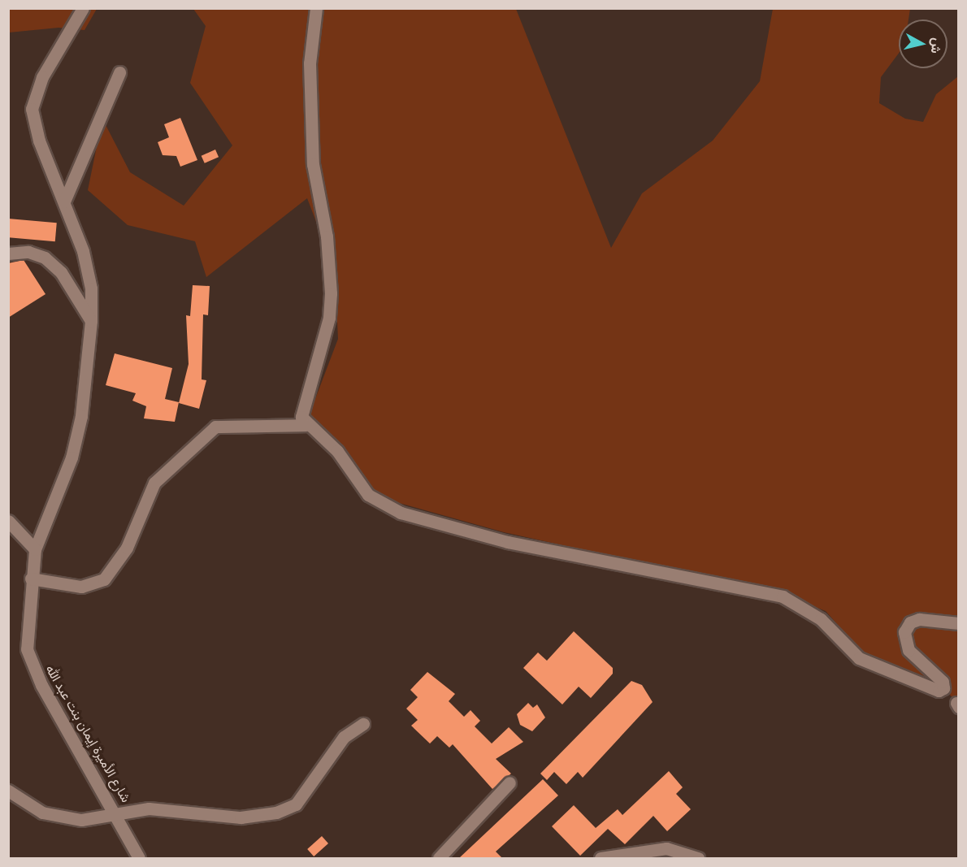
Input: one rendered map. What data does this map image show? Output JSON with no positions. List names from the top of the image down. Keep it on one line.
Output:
{"streets":{"street":["شارع الأميرة إيمان بنت عبد الله"]},"north":"right"}
